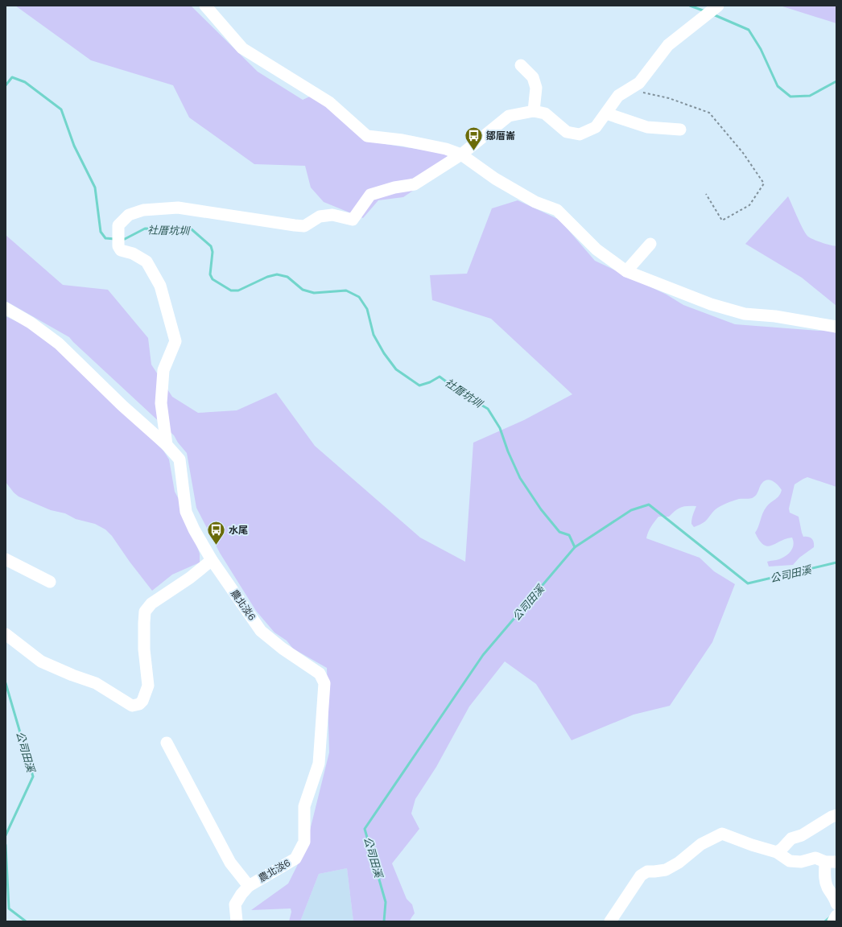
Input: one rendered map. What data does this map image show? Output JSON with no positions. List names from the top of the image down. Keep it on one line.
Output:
{"streets":{"street":["農北淡6"]},"water":["社厝坑圳","公司田溪"],"places":{"bus stop":["鄒厝崙","水尾"]}}
